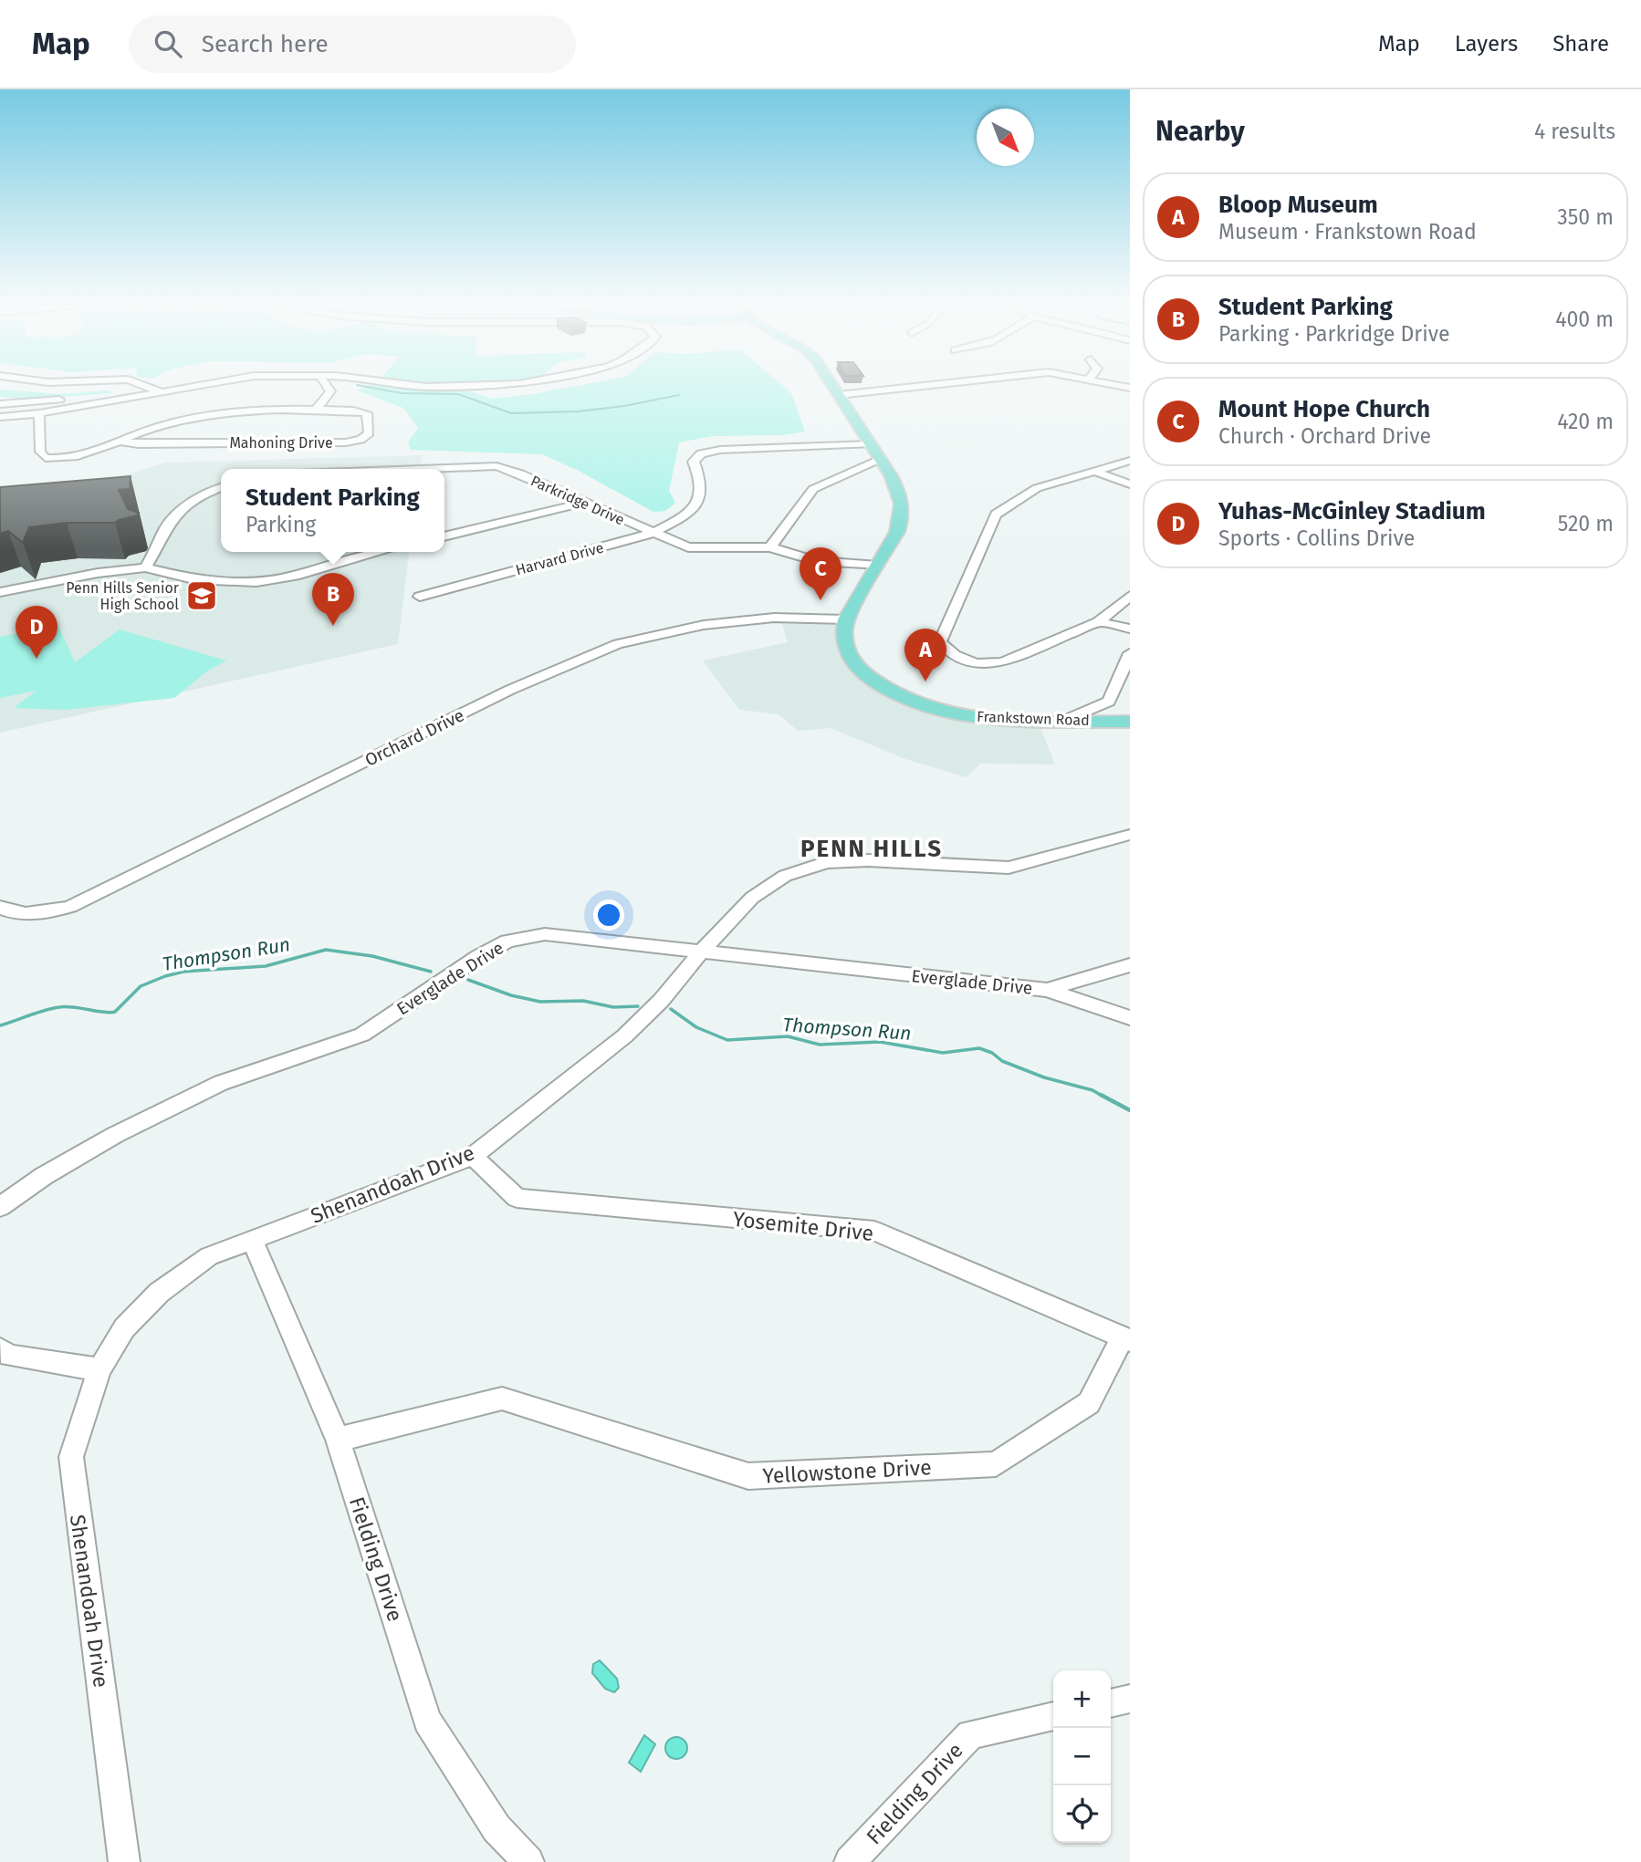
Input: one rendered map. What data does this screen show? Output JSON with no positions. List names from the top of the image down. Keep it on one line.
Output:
{"streets":{"main road":["Frankstown Road"],"street":["Mahoning Drive","Parkridge Drive","Harvard Drive","Orchard Drive","Everglade Drive","Shenandoah Drive","Yosemite Drive","Yellowstone Drive","Fielding Drive"]},"crossings":[["Parkridge Drive","Harvard Drive"],["Frankstown Road","Orchard Drive"],["Everglade Drive","Shenandoah Drive"],["Shenandoah Drive","Yosemite Drive"],["Shenandoah Drive","Fielding Drive"],["Yosemite Drive","Yellowstone Drive"],["Yellowstone Drive","Fielding Drive"]],"districts":["PENN HILLS"],"water":["Thompson Run"],"places":{"school or university":["Penn Hills Senior High School"]},"north":"bottom right","page":{"header":"Map","search":"Search here","nav":["Map","Layers","Share"],"heading":["Nearby","4 results"],"list":[{"mark":"A","name":"Bloop Museum","note":"Museum · Frankstown Road","value":"350 m"},{"mark":"B","name":"Student Parking","note":"Parking · Parkridge Drive","value":"400 m"},{"mark":"C","name":"Mount Hope Church","note":"Church · Orchard Drive","value":"420 m"},{"mark":"D","name":"Yuhas-McGinley Stadium","note":"Sports · Collins Drive","value":"520 m"}],"popup":["Student Parking","Parking"],"pins":["C","B","D","A"],"map_buttons":["+","−"]}}
